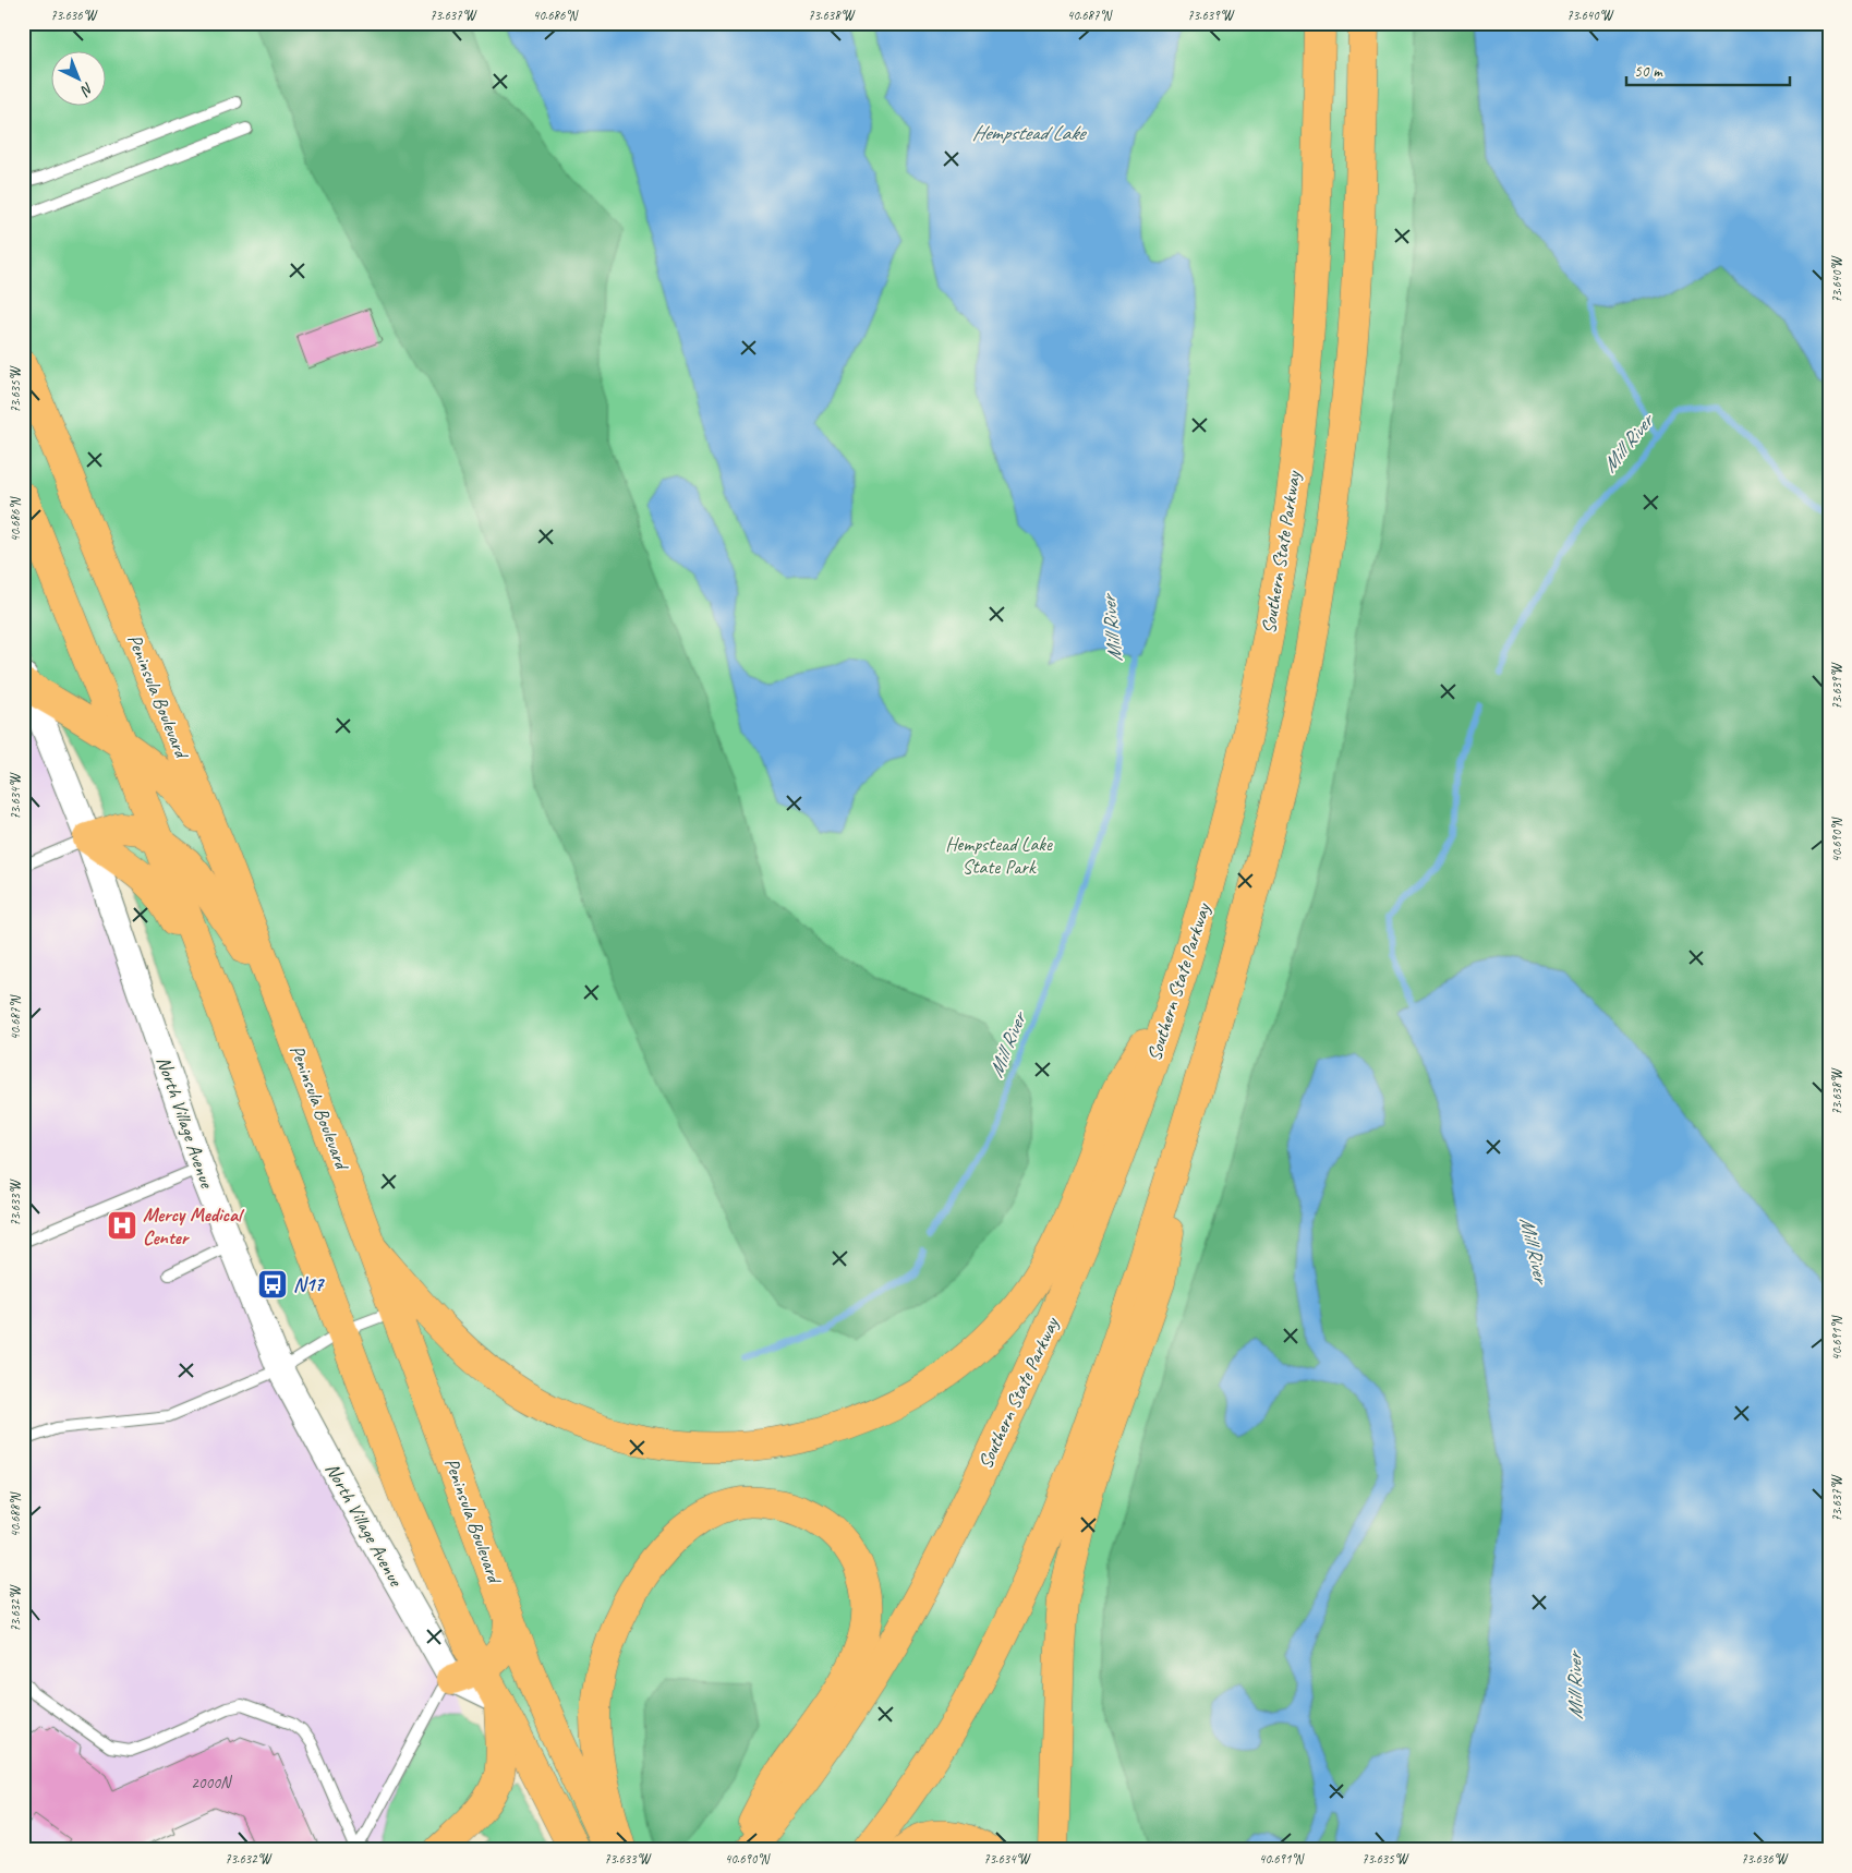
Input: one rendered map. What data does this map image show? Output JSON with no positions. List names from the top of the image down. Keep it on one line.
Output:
{"streets":{"main road":["Southern State Parkway","Peninsula Boulevard"],"street":["North Village Avenue"]},"crossings":[["Southern State Parkway","Peninsula Boulevard"]],"water":["Hempstead Lake","Mill River"],"parks":["Hempstead Lake State Park"],"places":{"hospital":["Mercy Medical Center"],"bus stop":["N17"]},"house_numbers":["2000N"],"scale_bar":"50 m","north":"bottom right","coordinates":["73.636°W","73.637°W","40.686°N","73.638°W","40.687°N","73.639°W","73.640°W","73.635°W","73.634°W","40.690°N","73.633°W","40.691°N","40.688°N","73.632°W"]}
